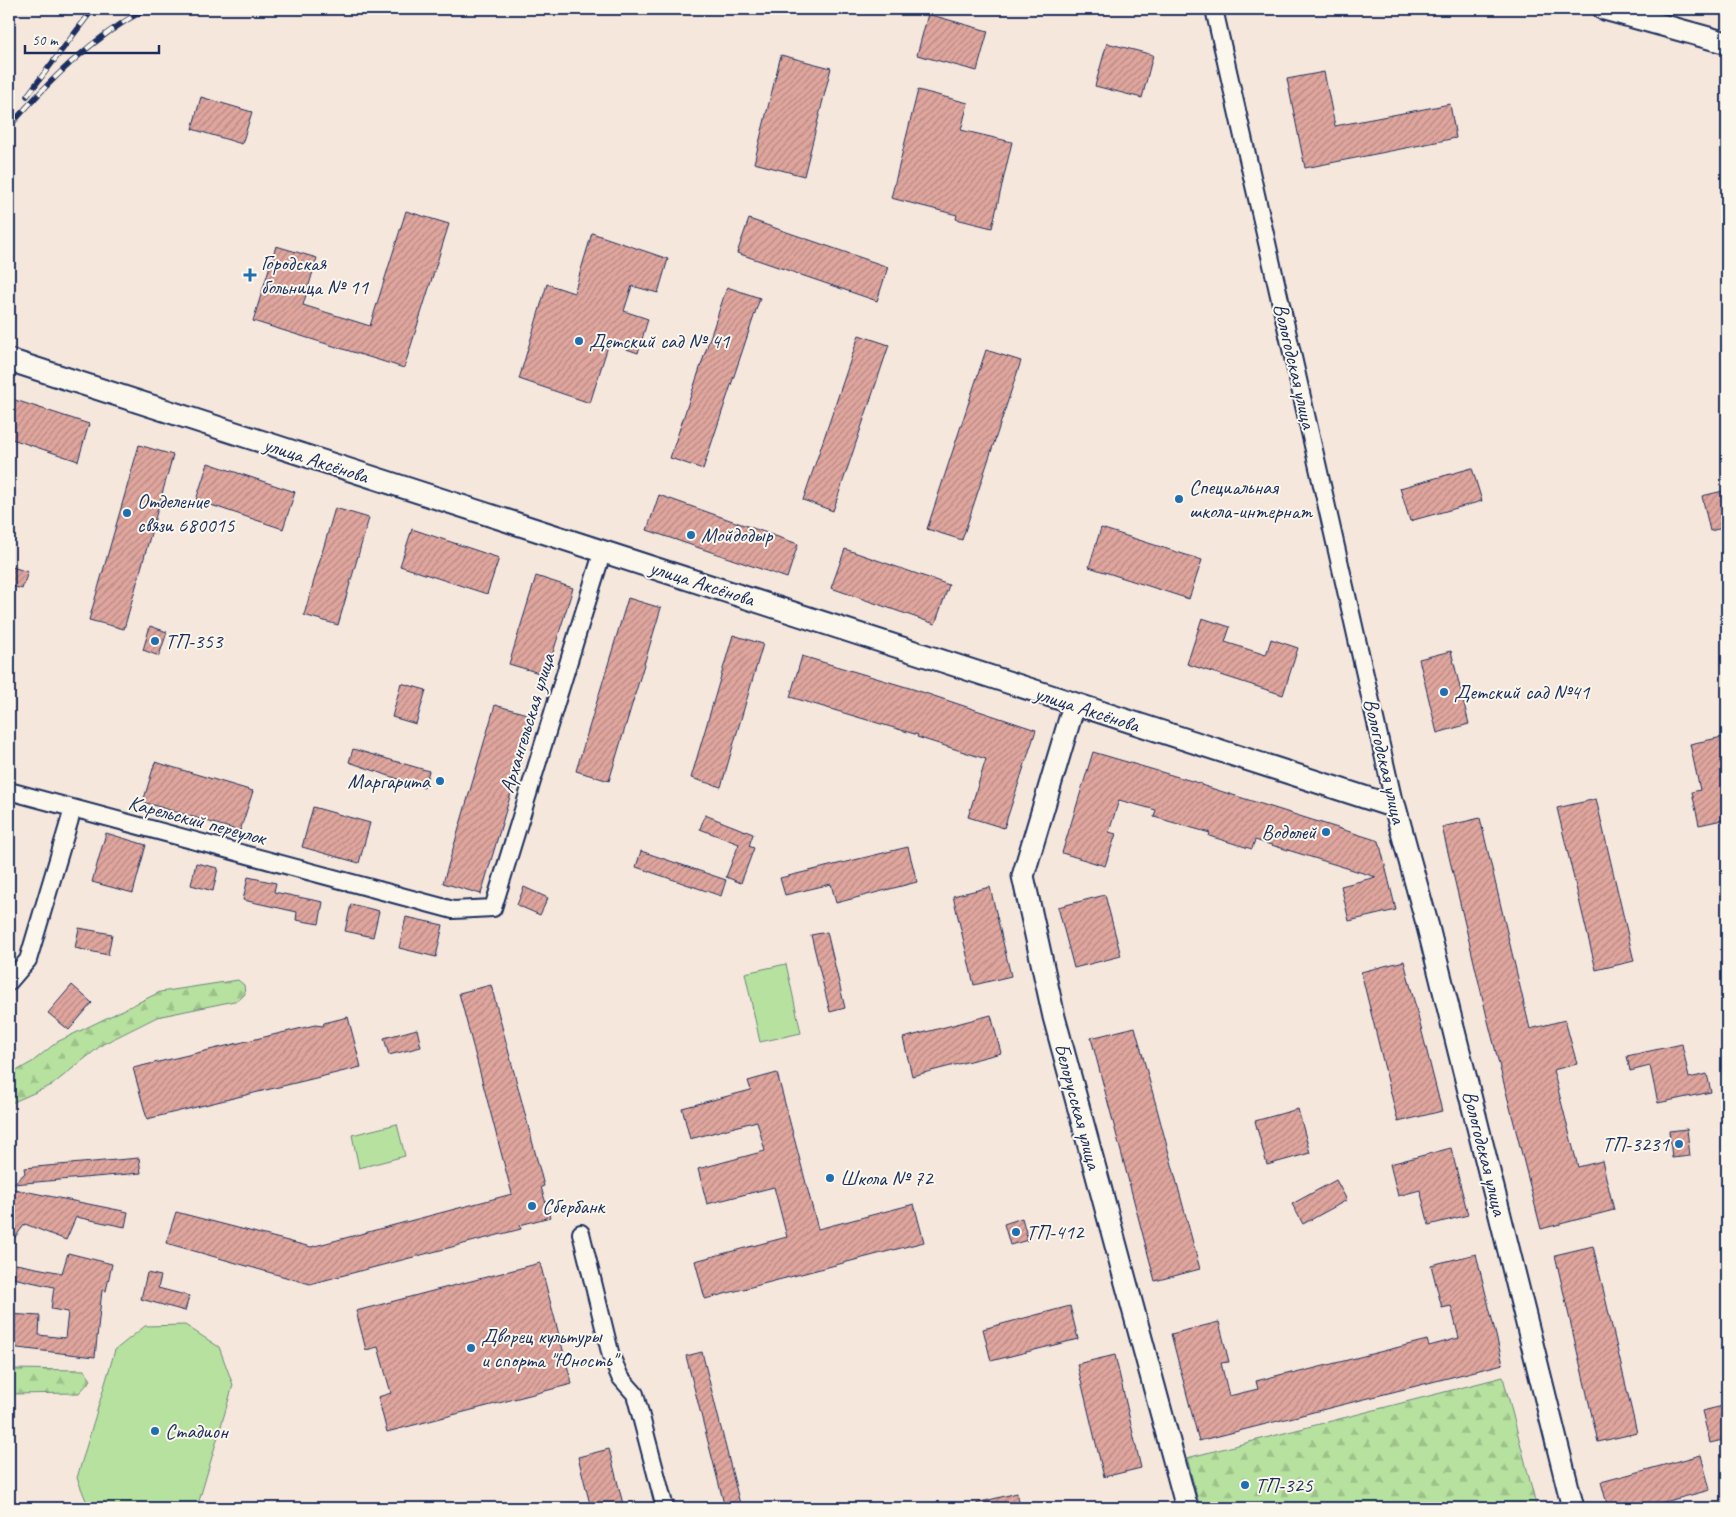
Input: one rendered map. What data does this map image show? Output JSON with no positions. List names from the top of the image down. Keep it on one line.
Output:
{"streets":{"street":["Вологодская улица","улица Аксёнова","Архангельская улица","Карельский переулок","Белорусская улица"]},"crossings":[["Вологодская улица","улица Аксёнова"],["улица Аксёнова","Архангельская улица"],["улица Аксёнова","Белорусская улица"],["Архангельская улица","Карельский переулок"]],"places":{"health":["Городская больница № 11"],"other":["Детский сад № 41","Специальная школа-интернат","Отделение связи 680015","Мойдодыр","ТП-353","Детский сад №41","Маргарита","Водолей","ТП-3231","Школа № 72","Сбербанк","ТП-412","Дворец культуры и спорта \"Юность\"","Стадион","ТП-325"]},"scale_bar":"50 m"}
